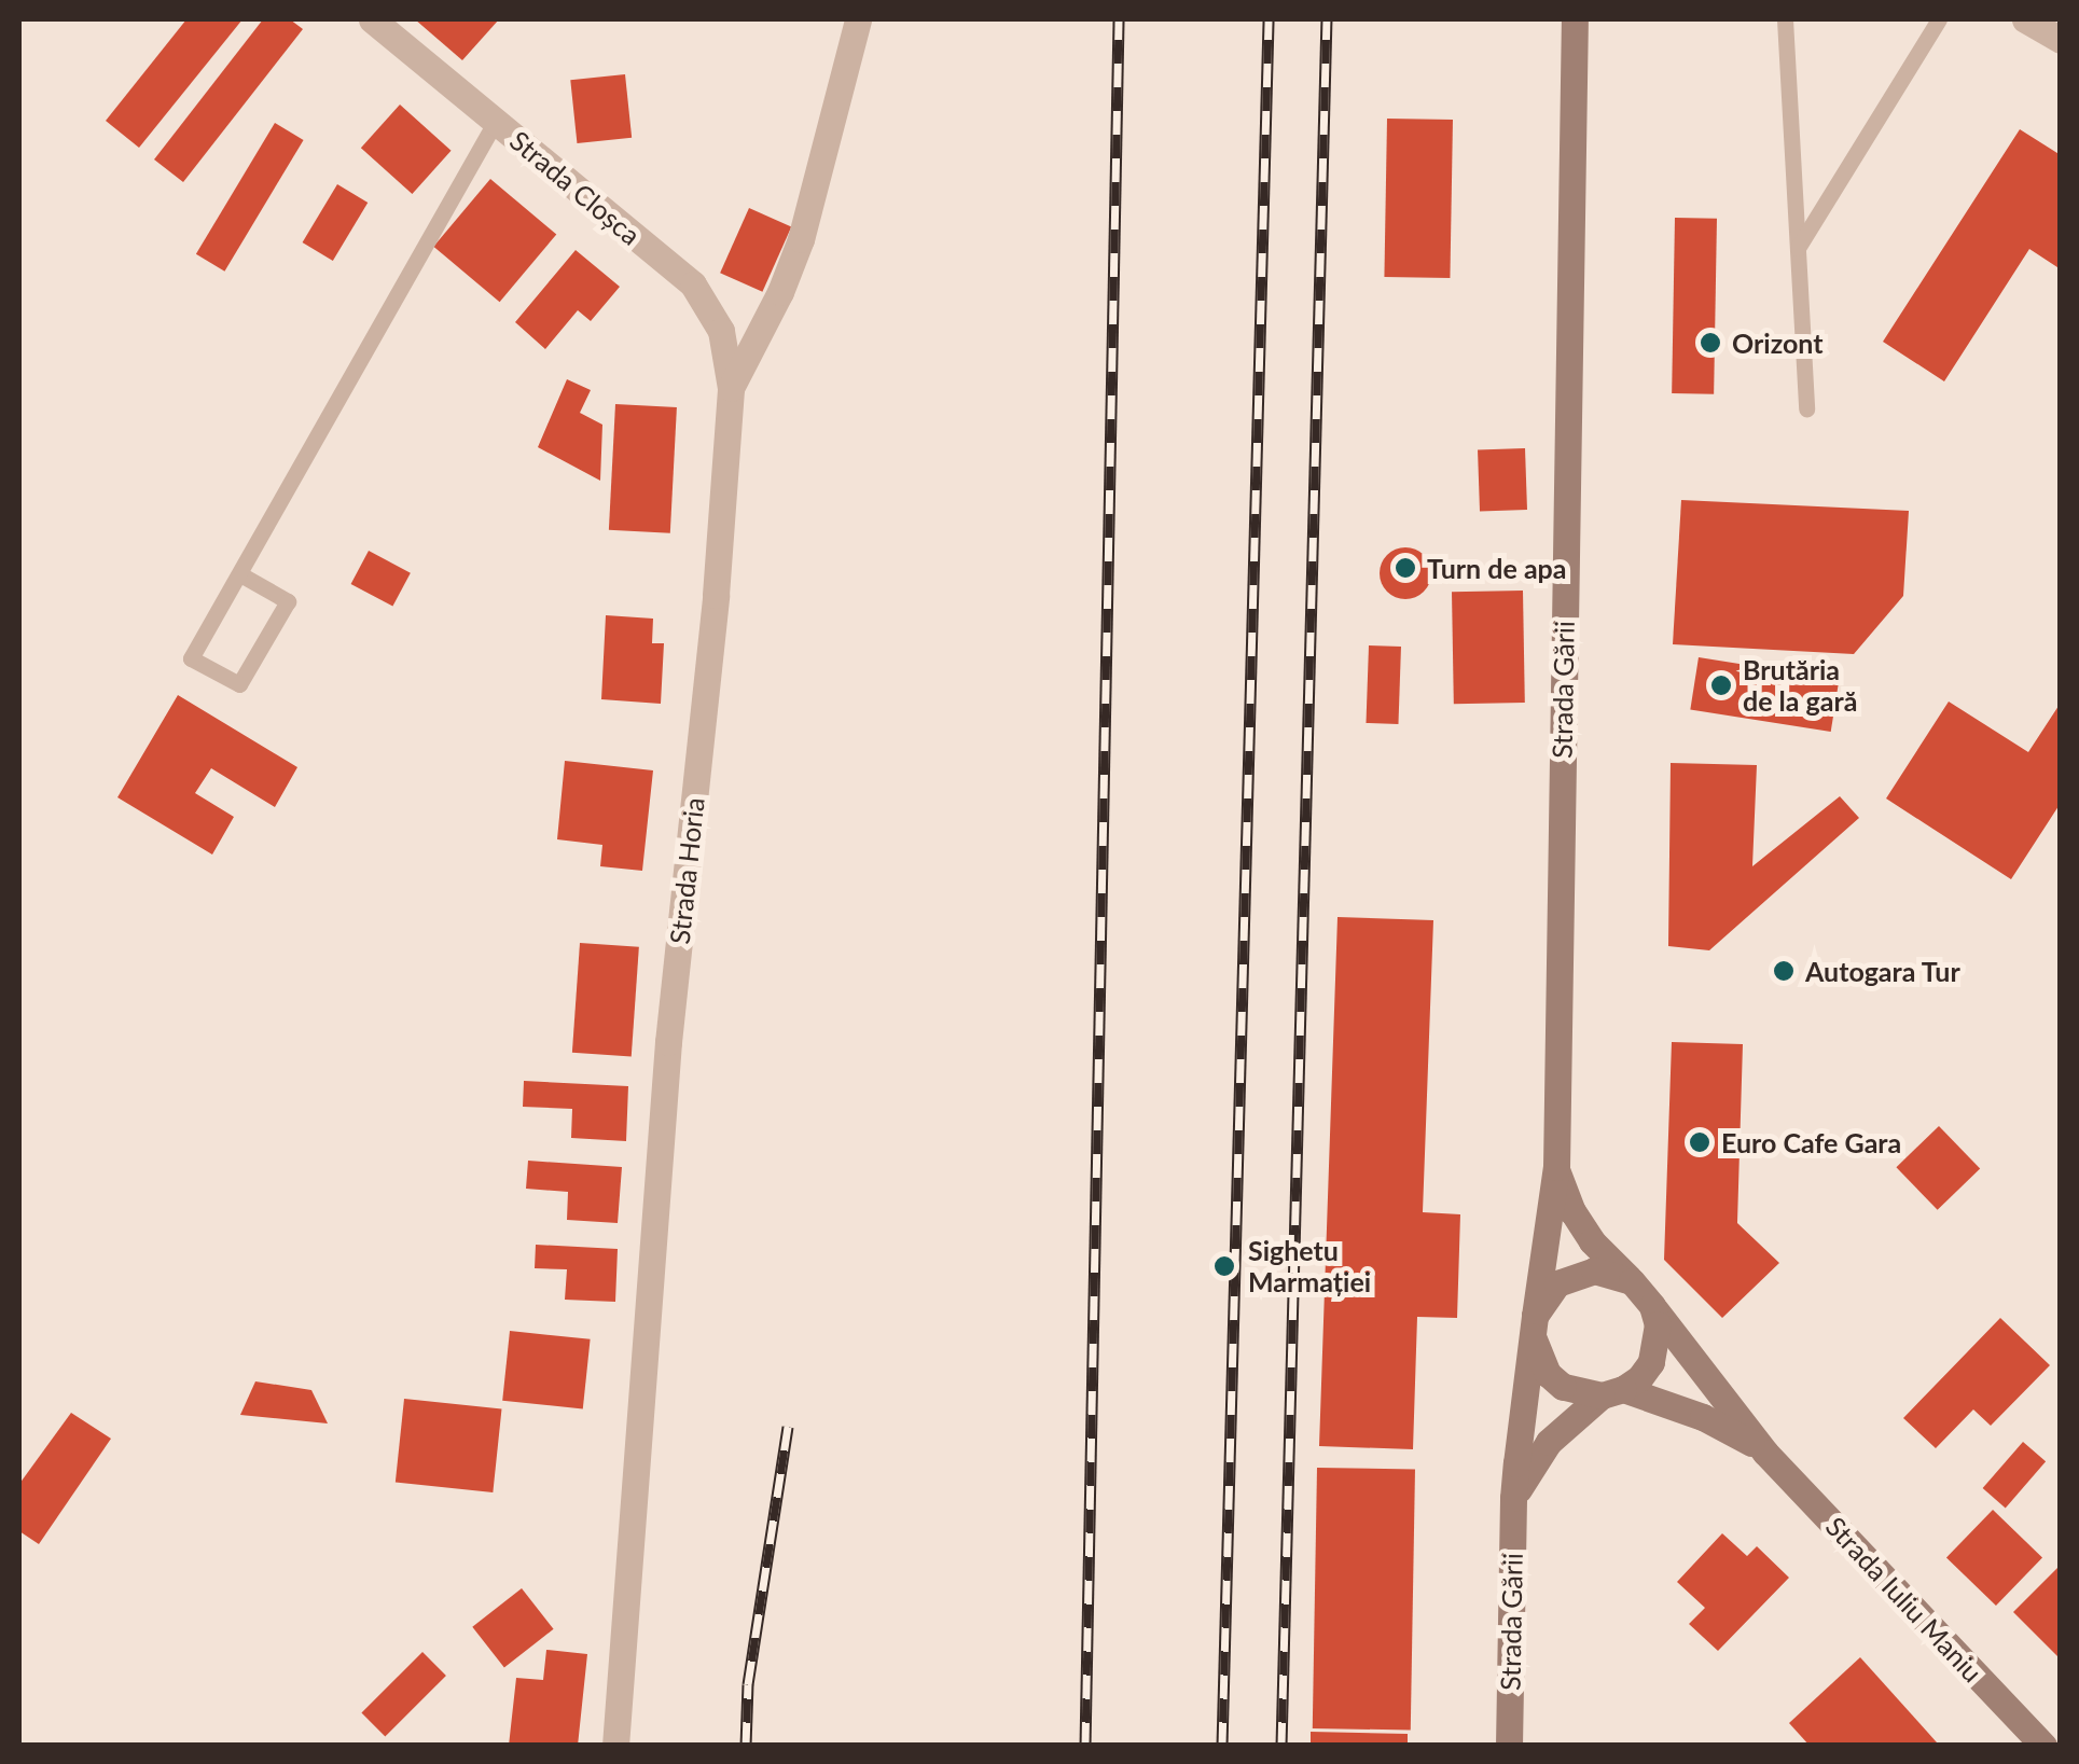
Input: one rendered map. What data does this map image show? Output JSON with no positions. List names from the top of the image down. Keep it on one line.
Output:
{"streets":{"street":["Strada Cloșca","Strada Gării","Strada Horia","Strada Iuliu Maniu"]},"crossings":[["Strada Cloșca","Strada Horia"],["Strada Gării","Strada Iuliu Maniu"]],"places":["Orizont","Turn de apa","Brutăria de la gară","Autogara Tur","Euro Cafe Gara","Sighetu Marmației"]}
